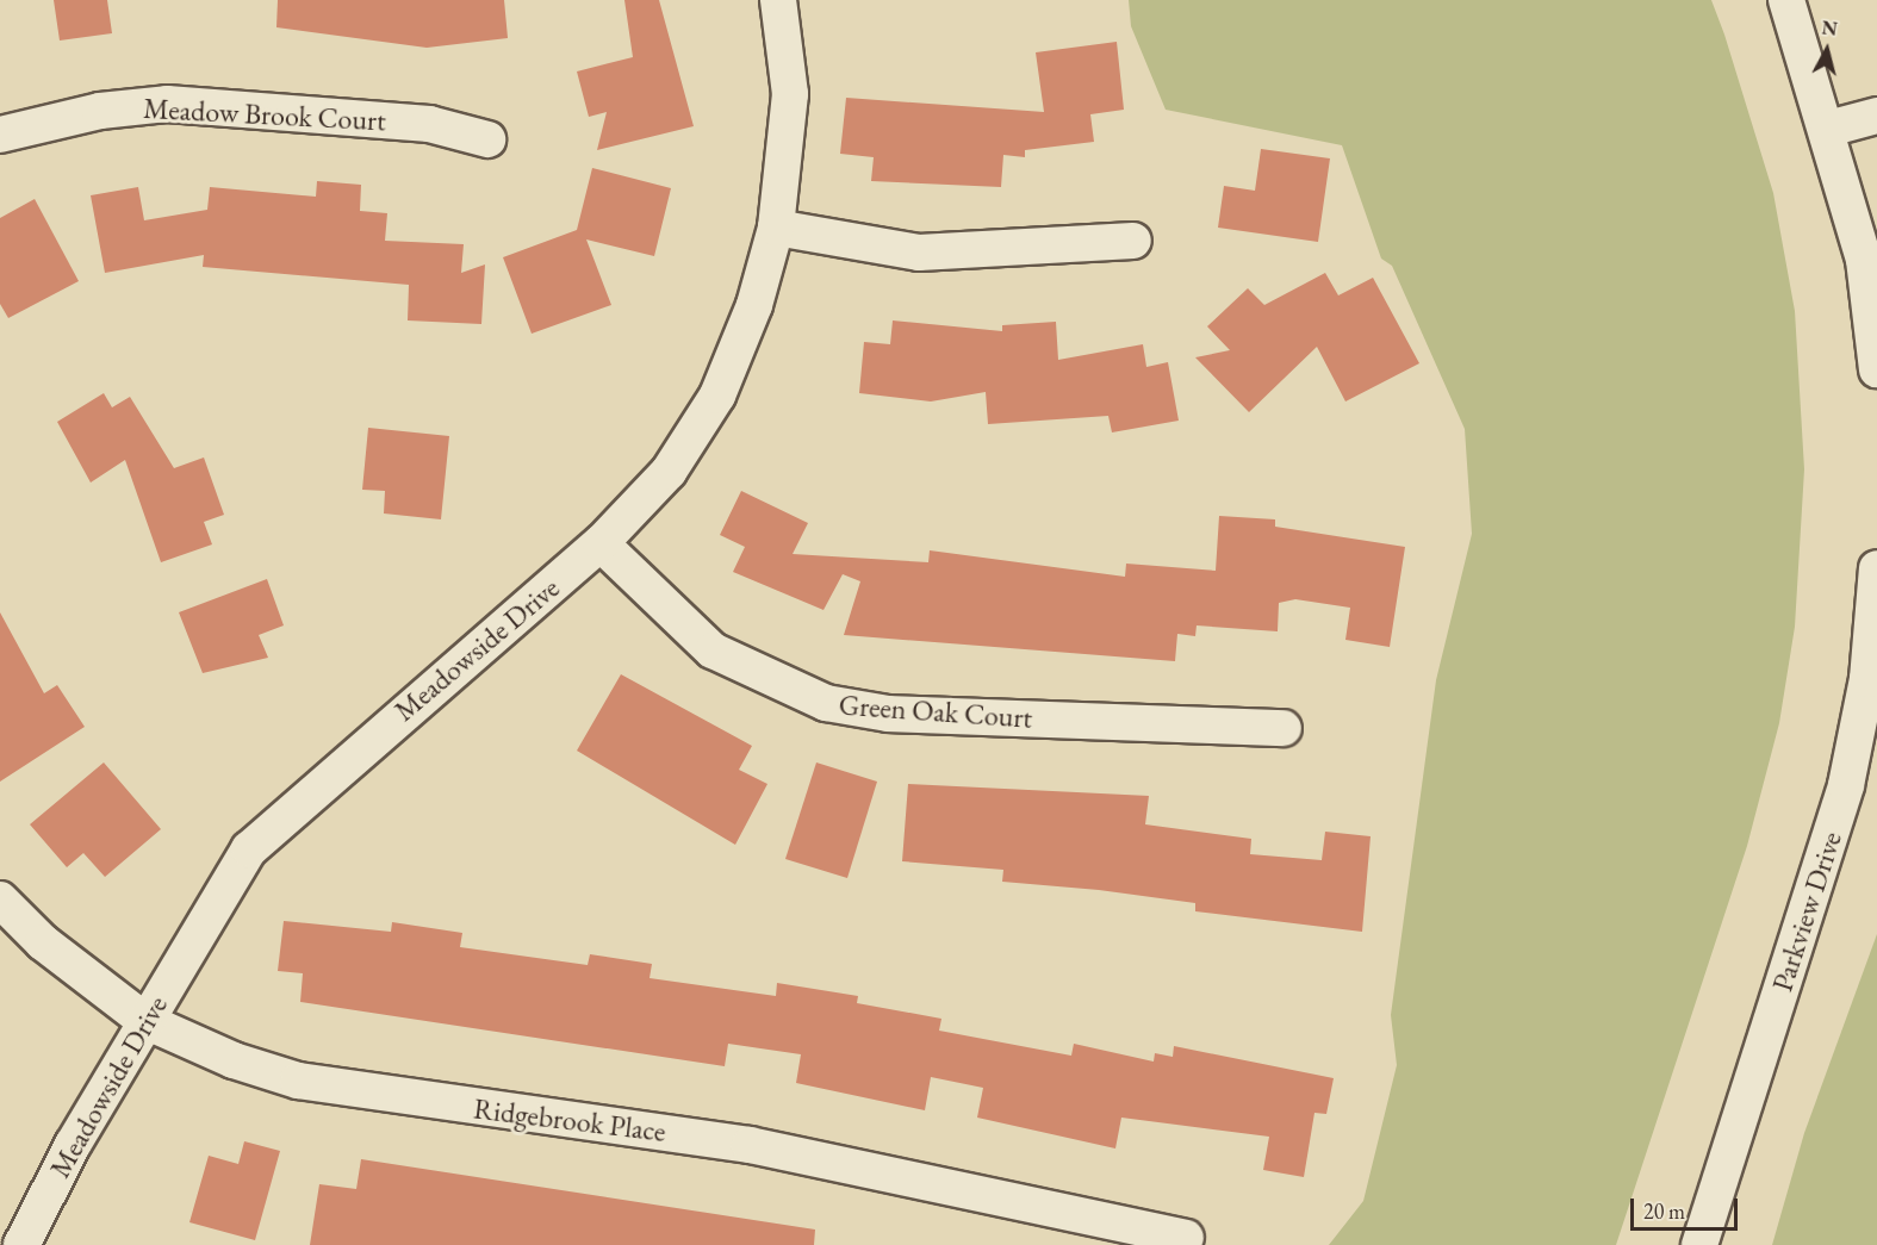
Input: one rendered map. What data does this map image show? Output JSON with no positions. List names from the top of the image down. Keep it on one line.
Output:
{"streets":{"street":["Meadow Brook Court","Meadowside Drive","Green Oak Court","Parkview Drive","Ridgebrook Place"]},"crossings":[["Meadowside Drive","Green Oak Court"],["Meadowside Drive","Ridgebrook Place"]],"scale_bar":"20 m","north":"top"}
